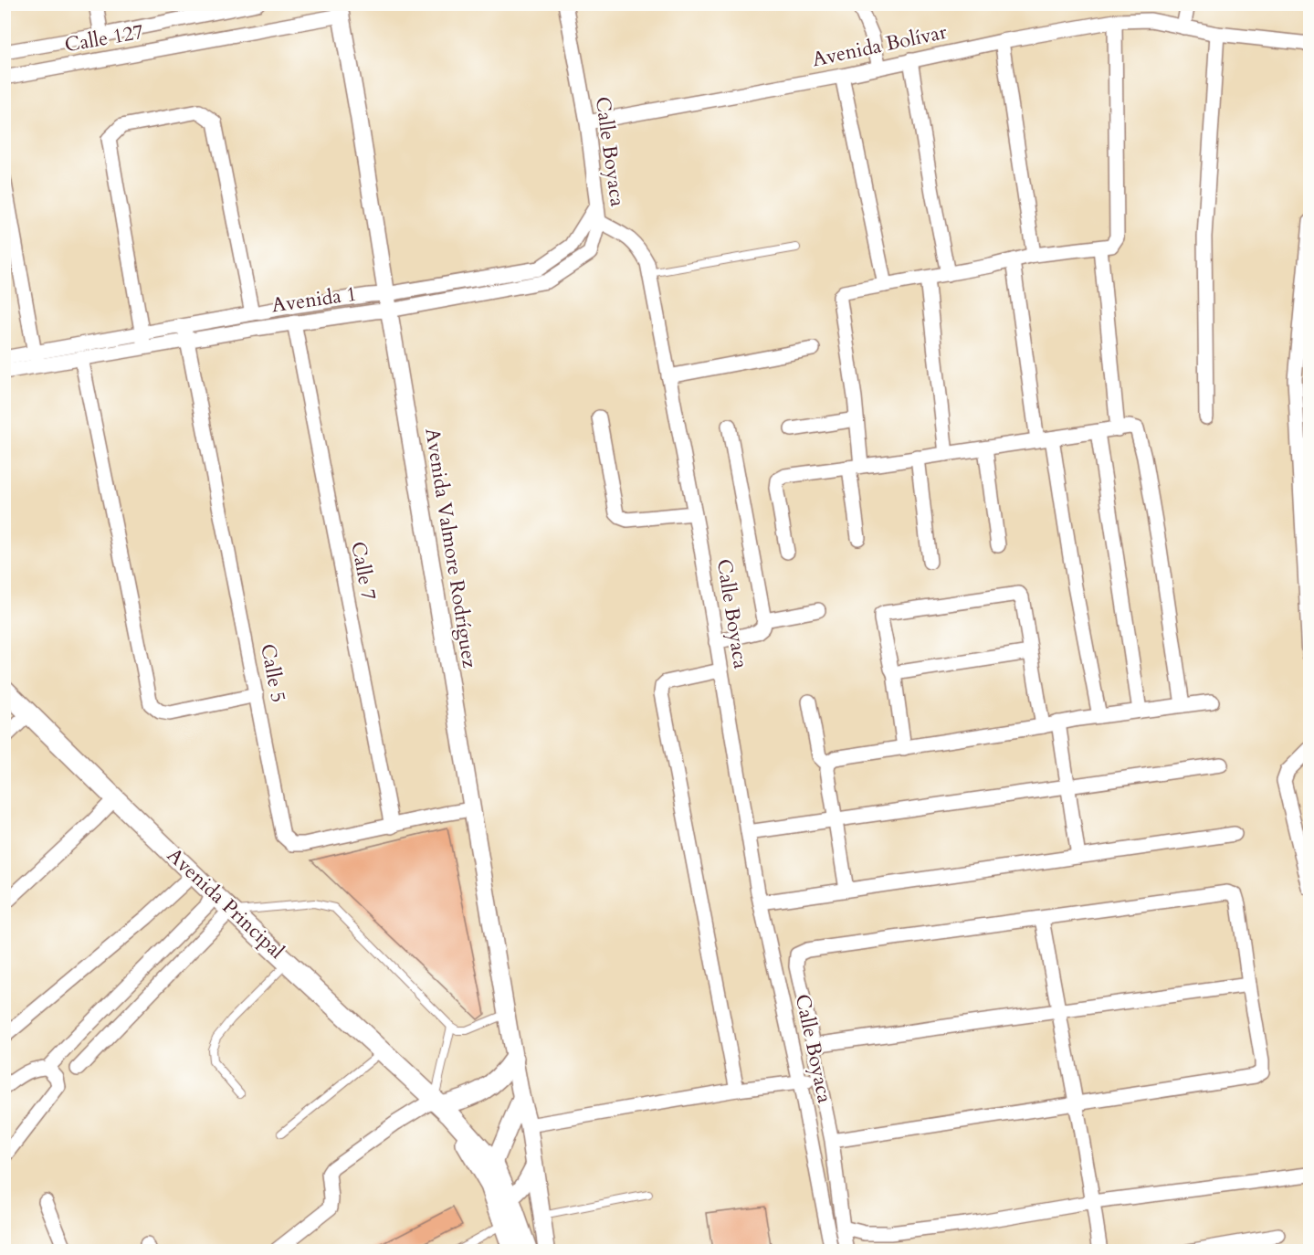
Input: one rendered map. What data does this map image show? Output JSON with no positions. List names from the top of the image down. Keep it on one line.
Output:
{"streets":{"main road":["Avenida Principal"],"street":["Calle 127","Avenida Bolívar","Calle Boyaca","Avenida 1","Avenida Valmore Rodríguez","Calle 7","Calle 5"]},"crossings":[["Calle 127","Avenida Valmore Rodríguez"],["Avenida Bolívar","Calle Boyaca"],["Calle Boyaca","Avenida 1"],["Avenida 1","Avenida Valmore Rodríguez"],["Avenida 1","Calle 7"],["Avenida 1","Calle 5"],["Avenida Valmore Rodríguez","Calle 5"],["Calle 7","Calle 5"]]}
